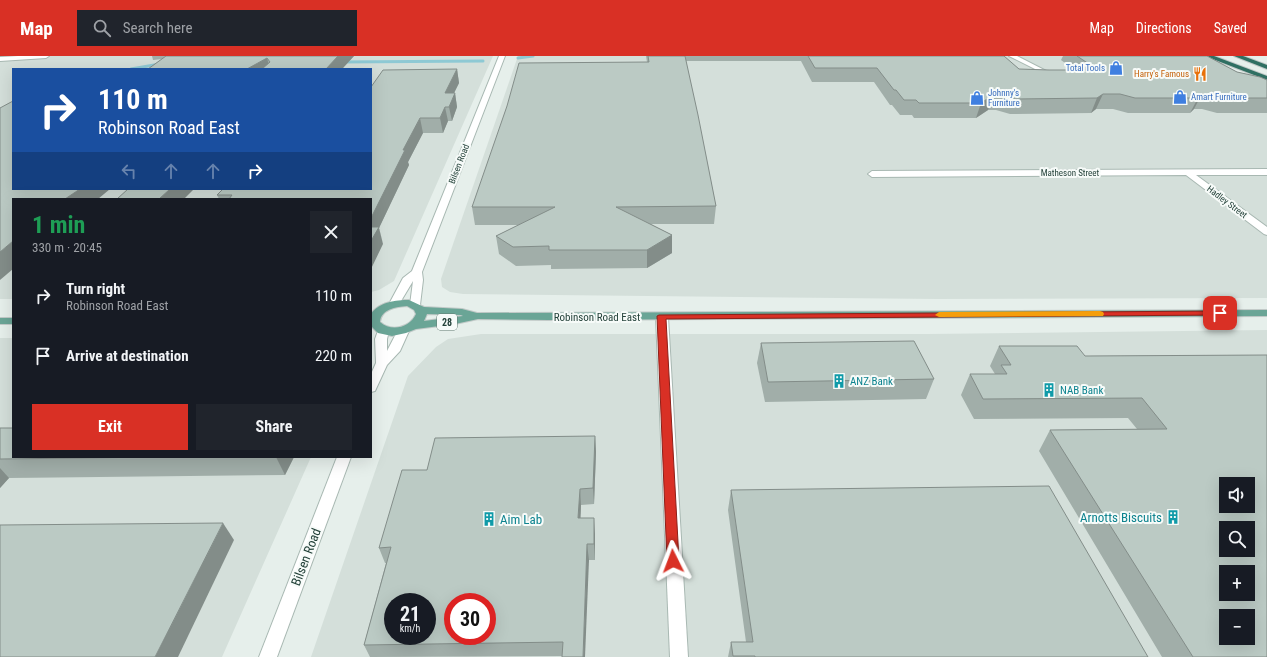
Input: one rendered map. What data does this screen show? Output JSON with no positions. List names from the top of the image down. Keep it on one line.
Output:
{"streets":{"main road":["Robinson Road East","28"],"street":["Bilsen Road","Matheson Street","Hadley Street"]},"crossings":[["Bilsen Road","Robinson Road East"],["Bilsen Road","28"],["Matheson Street","Hadley Street"],["Robinson Road East","28"]],"places":{"shop":["Total Tools","Amart Furniture","Johnny's Furniture"],"restaurant":["Harry's Famous"],"building":["ANZ Bank","NAB Bank","Arnotts Biscuits","Aim Lab"]},"page":{"header":"Map","search":"Search here","nav":["Map","Directions","Saved"],"turn":["110 m","Robinson Road East"],"heading":["1 min","330 m · 20:45"],"list":[{"name":"Turn right","note":"Robinson Road East","value":"110 m"},{"name":"Arrive at destination","value":"220 m"}],"buttons":["Exit","Share"],"map_buttons":["+","−"],"speed":"21 km/h","limit":"30"}}
